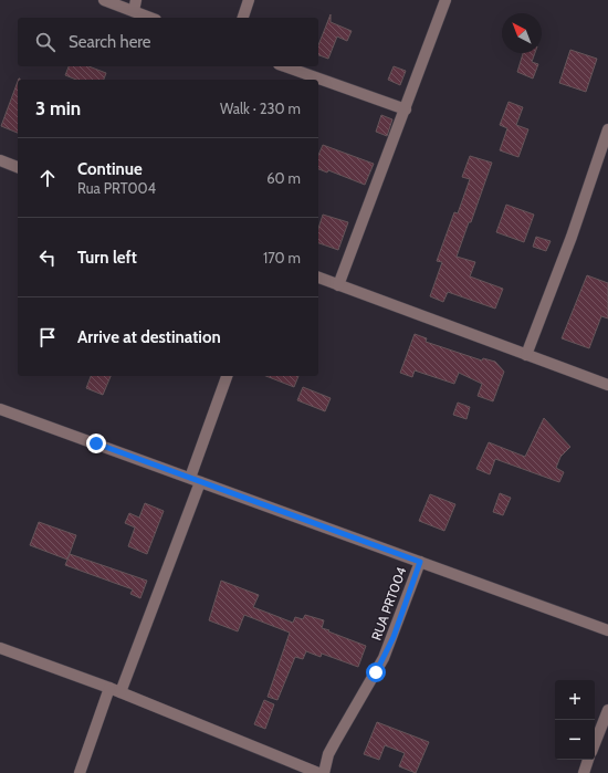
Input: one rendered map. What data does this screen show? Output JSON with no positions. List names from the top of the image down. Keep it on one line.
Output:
{"streets":{"street":["RUA PRT004"]},"north":"top left","page":{"search":"Search here","heading":["3 min","Walk · 230 m"],"list":[["Continue","Rua PRT004","60 m"],["Turn left","170 m"],"Arrive at destination"],"map_buttons":["+","−"]}}
